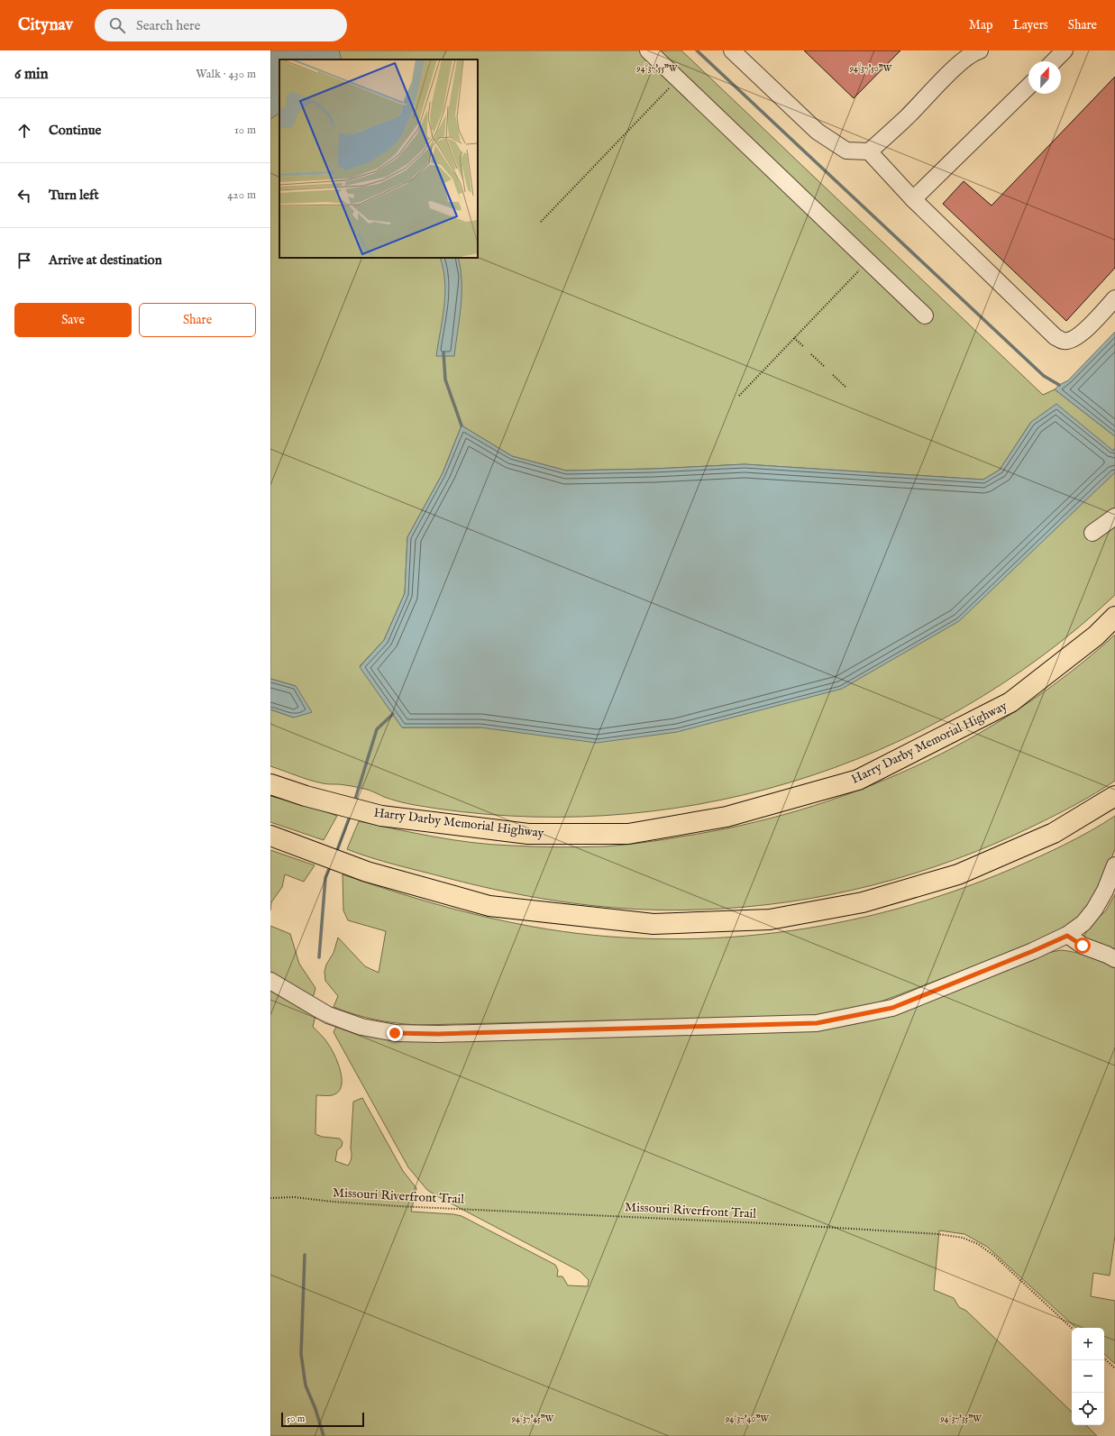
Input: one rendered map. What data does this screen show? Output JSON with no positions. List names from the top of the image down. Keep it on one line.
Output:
{"streets":{"highway":["Harry Darby Memorial Highway"],"path":["Missouri Riverfront Trail"]},"scale_bar":"50 m","north":"top","page":{"header":"Citynav","search":"Search here","nav":["Map","Layers","Share"],"heading":["6 min","Walk · 430 m"],"list":[["Continue","10 m"],["Turn left","420 m"],"Arrive at destination"],"buttons":["Save","Share"],"map_buttons":["+","−"],"scale":"50 m"},"coordinates":["94°37'55\"W","94°37'50\"W","94°37'45\"W","94°37'40\"W","94°37'35\"W"]}
